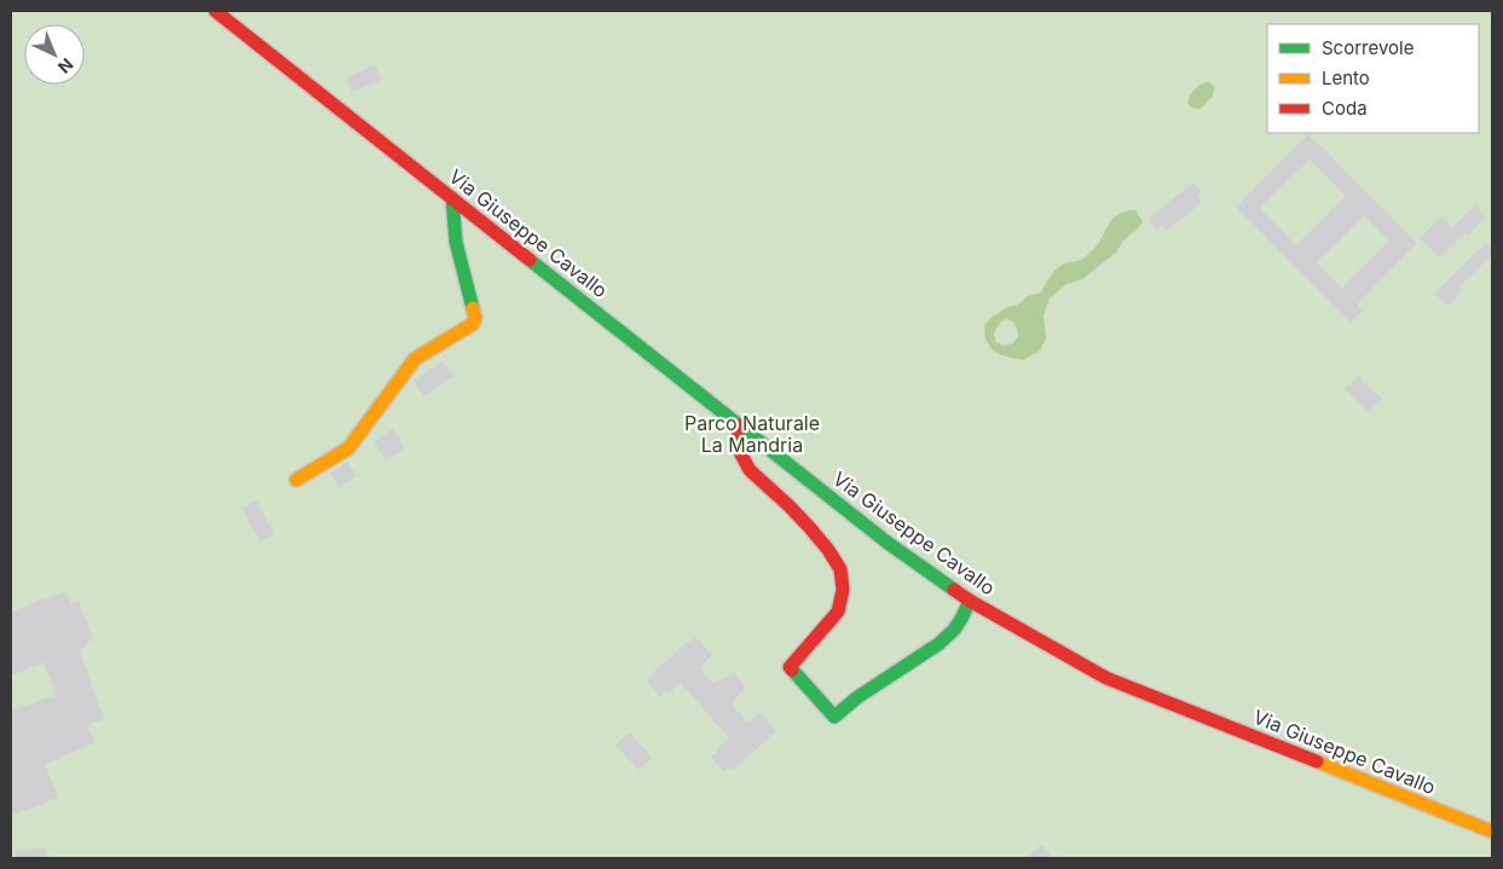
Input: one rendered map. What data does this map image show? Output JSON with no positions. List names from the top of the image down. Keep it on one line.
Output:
{"streets":{"street":["Via Giuseppe Cavallo"]},"parks":["Parco Naturale La Mandria"],"legend":["Scorrevole","Lento","Coda"],"north":"bottom right"}
